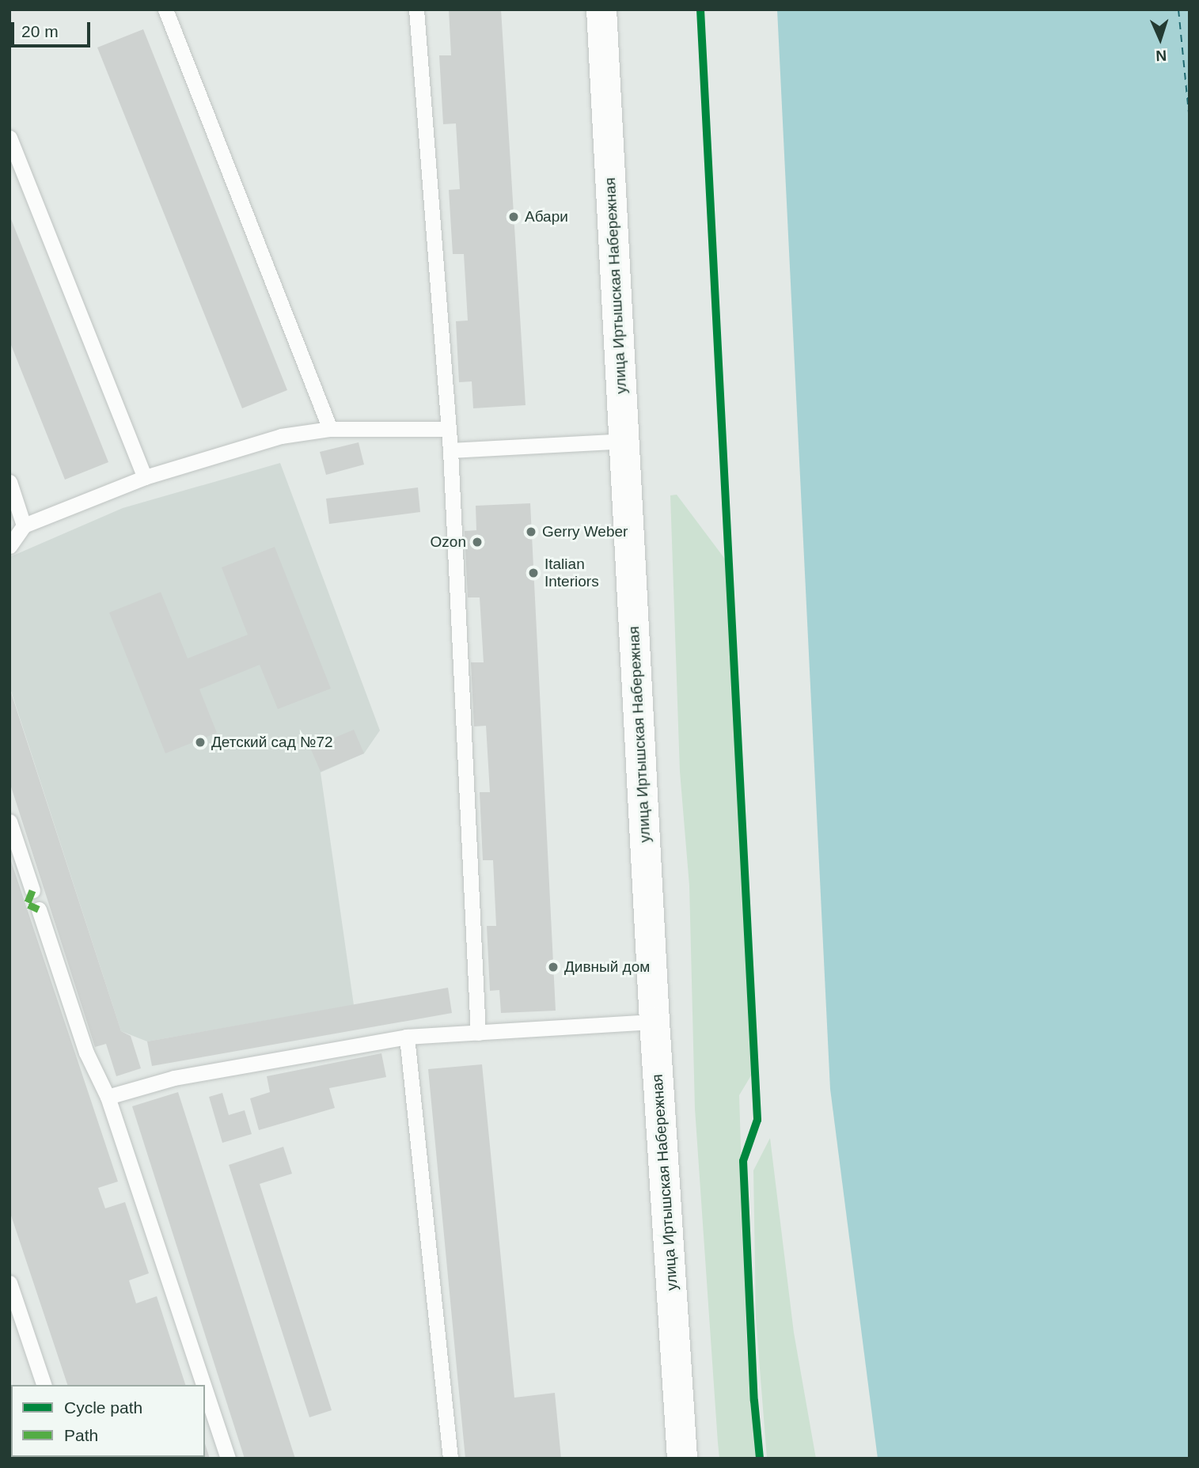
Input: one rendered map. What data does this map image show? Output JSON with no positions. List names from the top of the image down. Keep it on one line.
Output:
{"streets":{"main road":["улица Иртышская Набережная"]},"places":["Абари","Gerry Weber","Ozon","Italian Interiors","Детский сад №72","Дивный дом"],"legend":["Cycle path","Path"],"scale_bar":"20 m","north":"bottom"}
